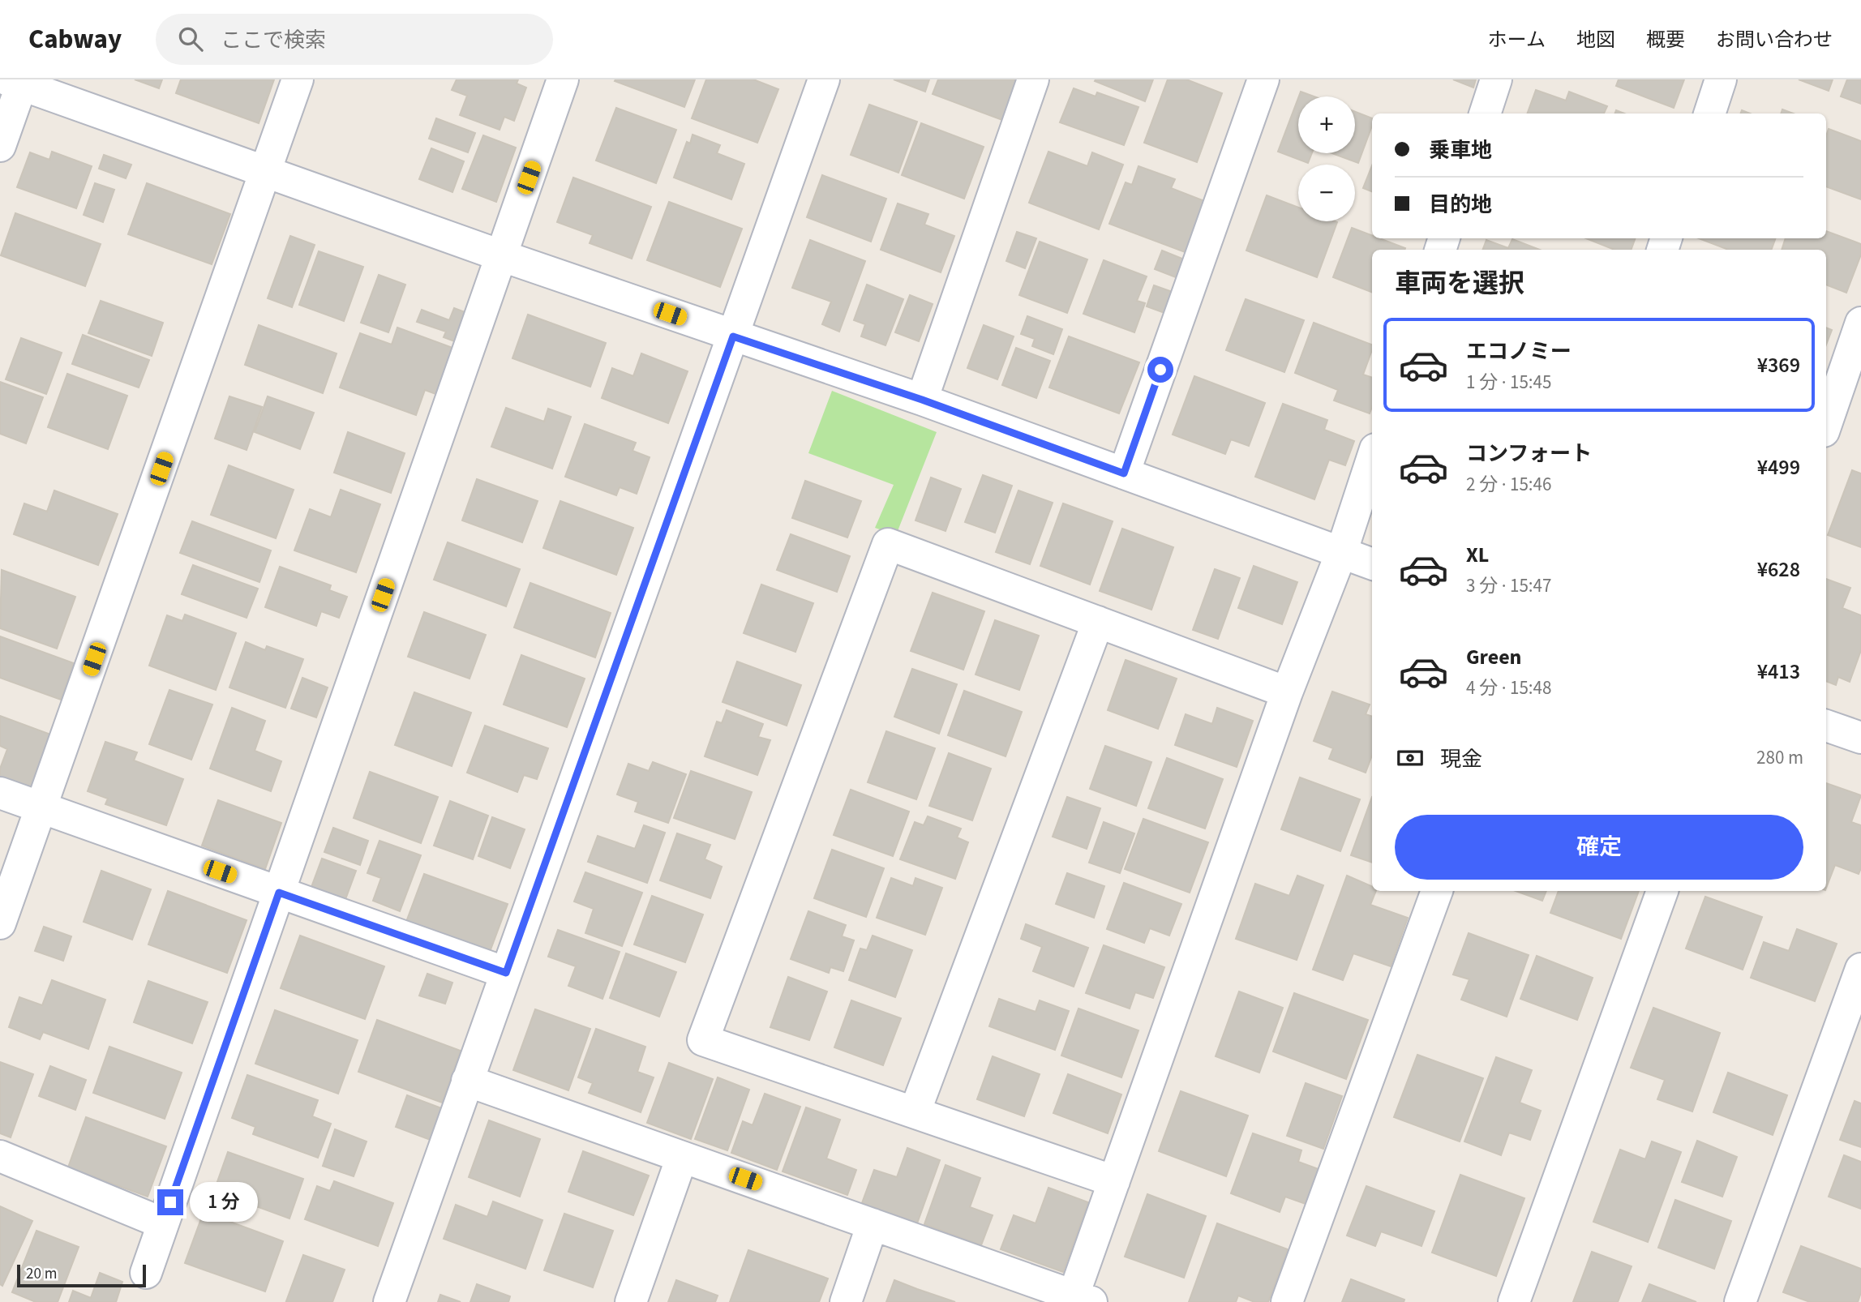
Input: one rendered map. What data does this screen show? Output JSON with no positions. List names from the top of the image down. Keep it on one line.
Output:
{"scale_bar":"20 m","page":{"header":"Cabway","search":"ここで検索","nav":["ホーム","地図","概要","お問い合わせ"],"map_buttons":["+","−"],"banner":["乗車地","目的地"],"heading":"車両を選択","list":[{"name":"エコノミー","note":"1 分 · 15:45","value":"¥369"},{"name":"コンフォート","note":"2 分 · 15:46","value":"¥499"},{"name":"XL","note":"3 分 · 15:47","value":"¥628"},{"name":"Green","note":"4 分 · 15:48","value":"¥413"}],"pay":["現金","280 m"],"buttons":"確定","bubble":"1 分","scale":"20 m"}}
